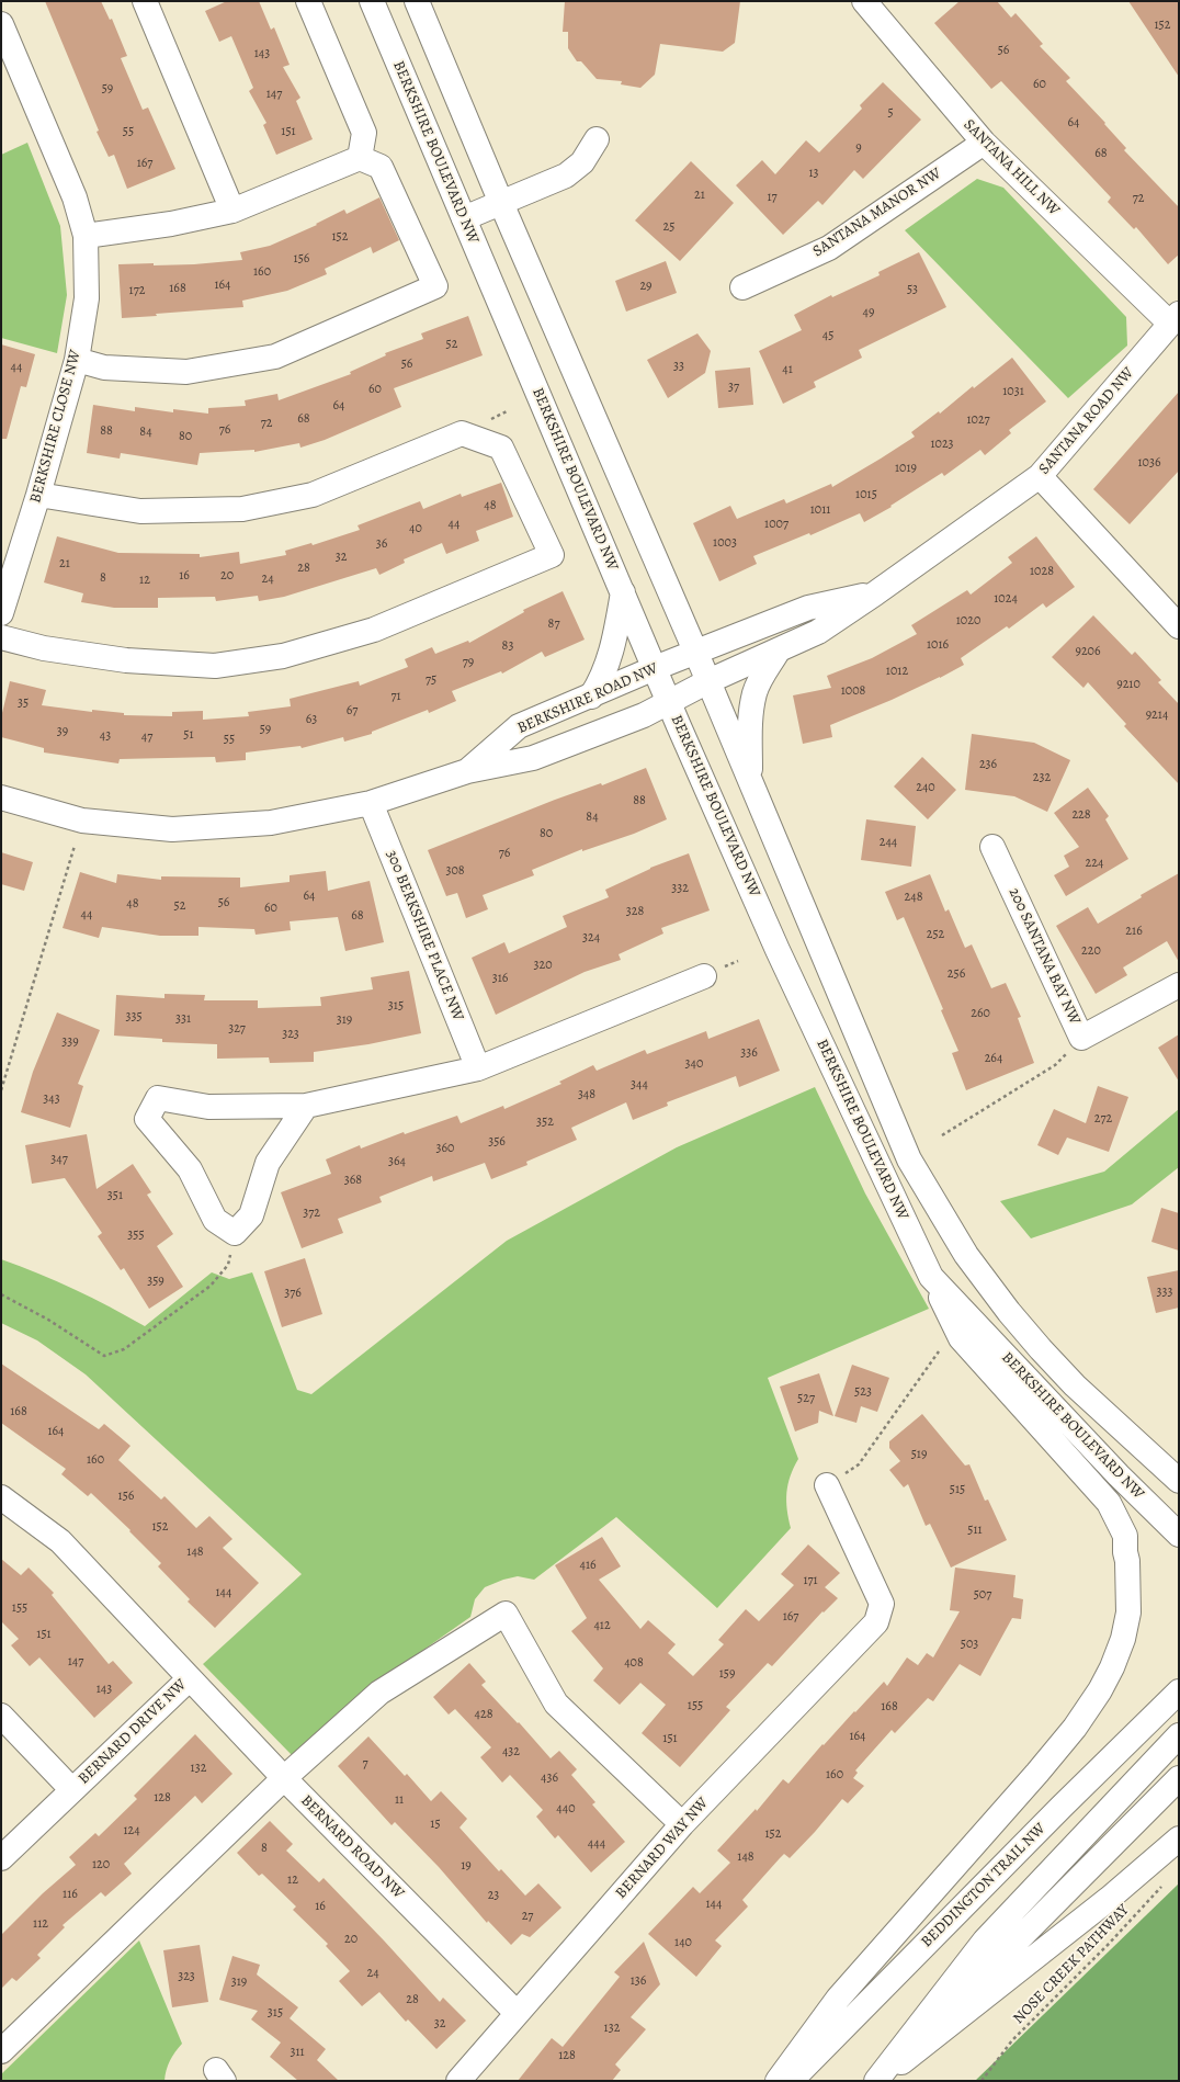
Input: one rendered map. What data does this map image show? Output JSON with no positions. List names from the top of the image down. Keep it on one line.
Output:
{"streets":{"street":["BERKSHIRE BOULEVARD NW","SANTANA HILL NW","SANTANA MANOR NW","SANTANA ROAD NW","BERKSHIRE CLOSE NW","BERKSHIRE ROAD NW","300 BERKSHIRE PLACE NW","200 SANTANA BAY NW","BERNARD DRIVE NW","BERNARD ROAD NW","BERNARD WAY NW","BEDDINGTON TRAIL NW"],"path":["NOSE CREEK PATHWAY"]},"crossings":[["BERKSHIRE BOULEVARD NW","SANTANA ROAD NW"],["BERKSHIRE BOULEVARD NW","BERKSHIRE ROAD NW"],["SANTANA HILL NW","SANTANA MANOR NW"],["SANTANA HILL NW","SANTANA ROAD NW"],["SANTANA ROAD NW","BERKSHIRE ROAD NW"],["BERKSHIRE ROAD NW","300 BERKSHIRE PLACE NW"],["BERNARD DRIVE NW","BERNARD ROAD NW"],["BERNARD ROAD NW","BERNARD WAY NW"]],"house_numbers":["152","56","143","60","59","147","5","64","55","151","9","68","167","13","21","17","72","25","152","156","160","164","29","168","53","172","49","45","52","56","33","44","41","37","60","1031","64","68","1027","72","76","88","84","80","1023","1036","1019","1015","48","1011","44","1007","40","1003","36","32","21","28","1028","16","20","8","24","12","1024","1020","87","1016","83","9206","79","1012","75","9210","1008","71","35","67","9214","63","59","39","51","43","47","55","236","232","240","88","228","84","80","244","76","224","308","332","64","248","56","48","52","60","328","44","68","216","252","324","220","320","256","316","315","260","335","331","319","327","323","339","336","264","340","344","348","343","272","352","356","360","347","364","368","351","372","355","359","333","376","523","527","168","164","519","160","515","156","152","511","148","416","171","144","507","155","167","412","151","503","147","408","159","143","155","168","428","164","151","432","7","132","160","436","128","11","440","15","124","152","444","8","148","120","19","12","116","23","144","16","27","112","20","140","24","323","136","319","28","315","32","132","311","128"]}
